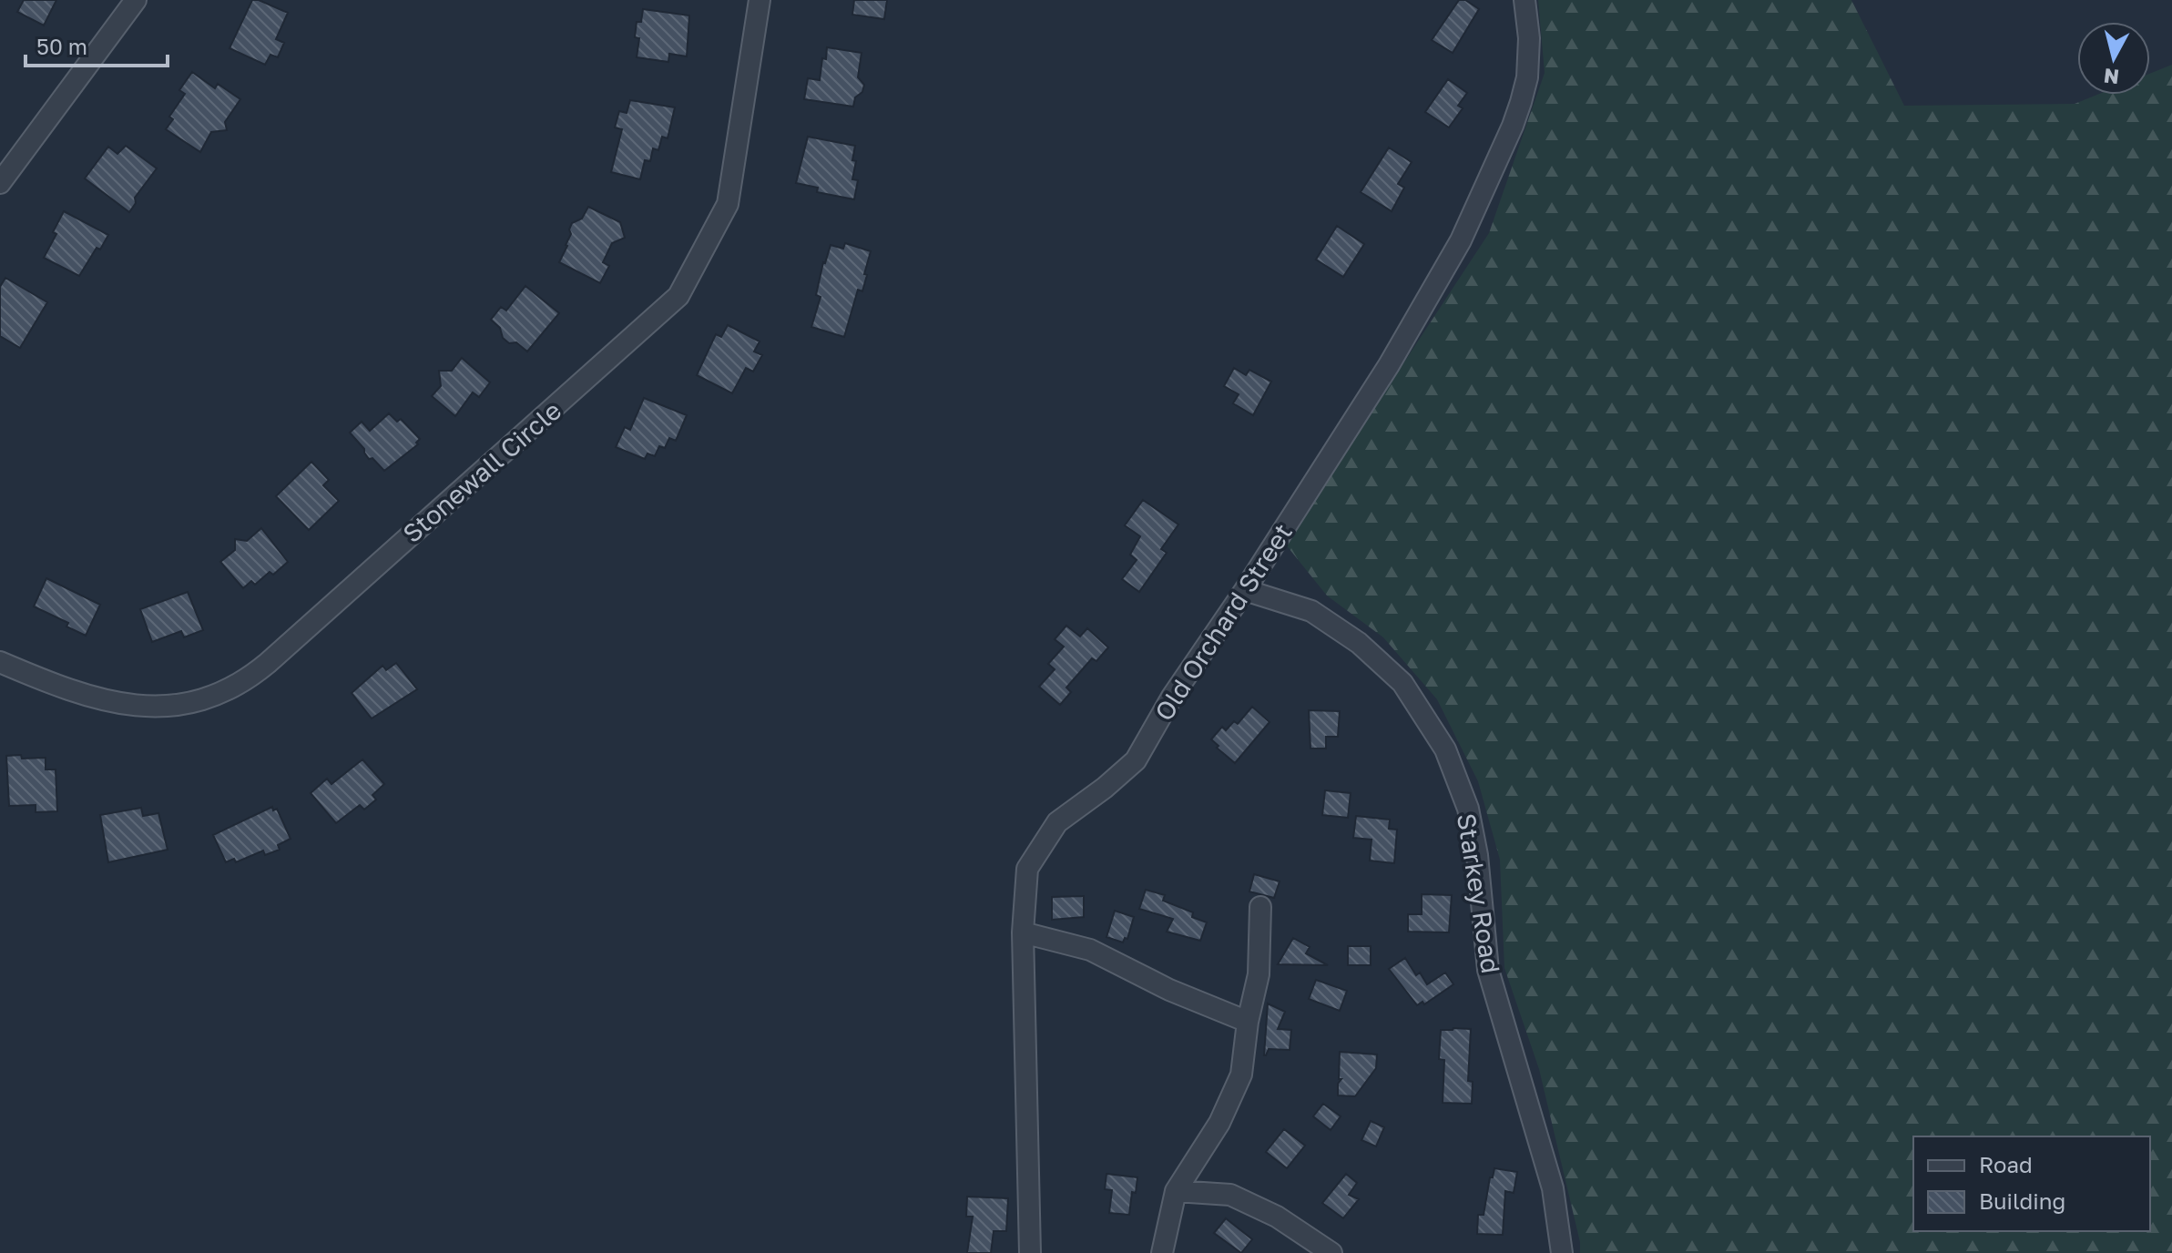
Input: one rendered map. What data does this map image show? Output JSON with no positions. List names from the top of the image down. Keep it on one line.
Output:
{"streets":{"street":["Stonewall Circle","Old Orchard Street","Starkey Road"]},"crossings":[["Old Orchard Street","Starkey Road"]],"legend":["Road","Building"],"scale_bar":"50 m","north":"bottom"}
